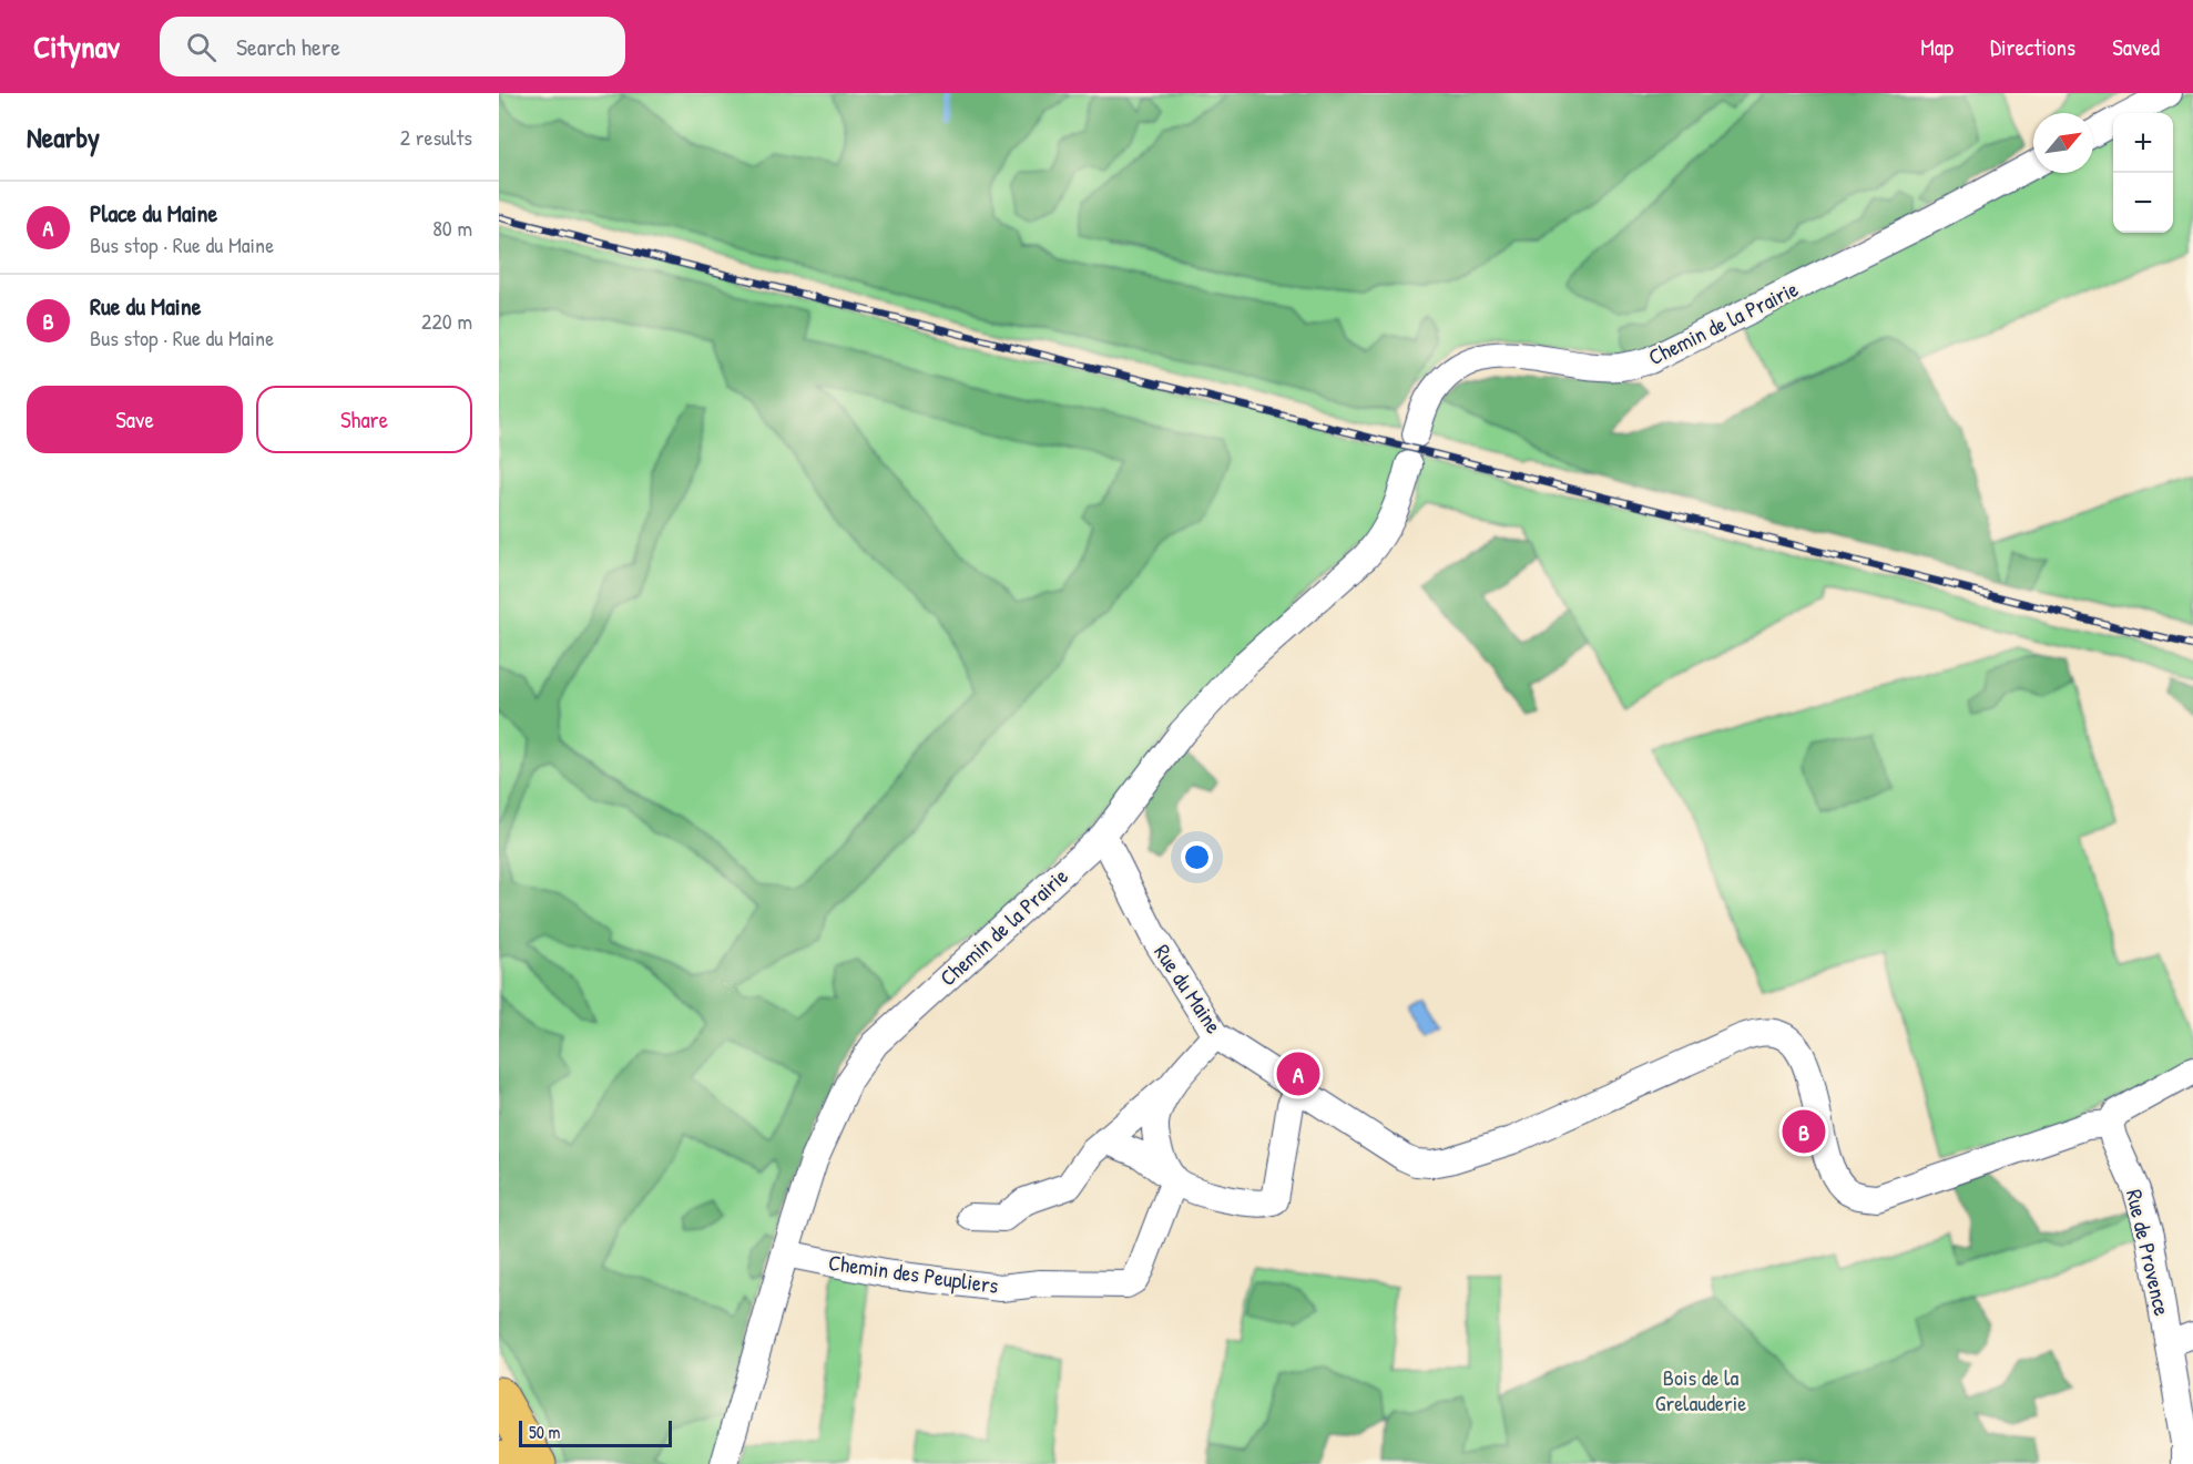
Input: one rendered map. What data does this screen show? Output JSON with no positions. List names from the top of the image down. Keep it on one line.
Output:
{"streets":{"street":["Chemin de la Prairie","Rue du Maine","Rue de Provence","Chemin des Peupliers"]},"crossings":[["Chemin de la Prairie","Rue du Maine"],["Chemin de la Prairie","Chemin des Peupliers"],["Rue du Maine","Rue de Provence"],["Rue du Maine","Chemin des Peupliers"]],"parks":["Bois de la Grelauderie"],"scale_bar":"50 m","north":"top right","page":{"header":"Citynav","search":"Search here","nav":["Map","Directions","Saved"],"heading":["Nearby","2 results"],"map_buttons":["+","−"],"list":[{"mark":"A","name":"Place du Maine","note":"Bus stop · Rue du Maine","value":"80 m"},{"mark":"B","name":"Rue du Maine","note":"Bus stop · Rue du Maine","value":"220 m"}],"buttons":["Save","Share"],"pins":["A","B"],"scale":"50 m"}}
